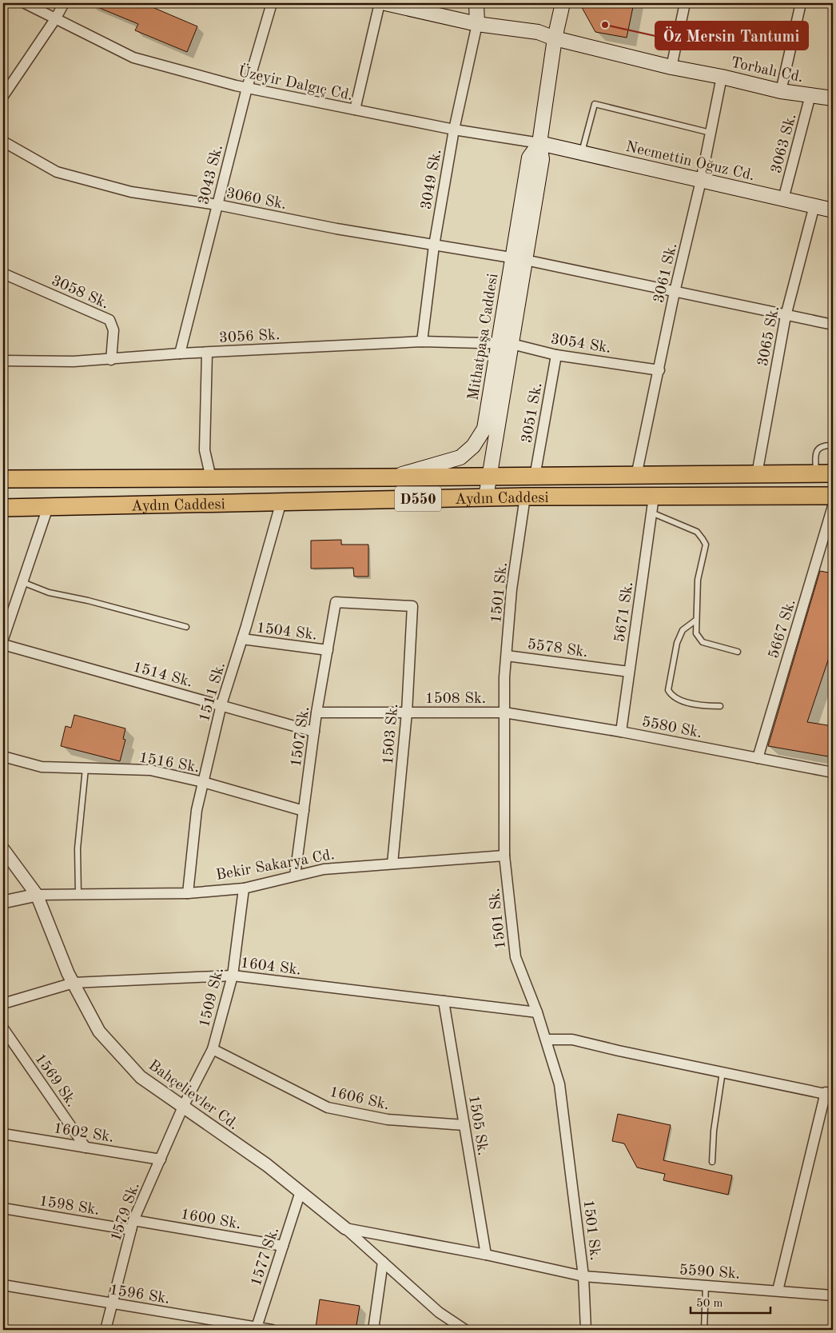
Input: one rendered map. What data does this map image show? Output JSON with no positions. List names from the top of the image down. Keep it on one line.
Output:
{"streets":{"highway":["Aydın Caddesi","D550"],"main road":["Torbalı Cd.","Necmettin Oğuz Cd.","Mithatpaşa Caddesi"],"street":["Üzeyir Dalgıç Cd.","3063 Sk.","3043 Sk.","3049 Sk.","3060 Sk.","3061 Sk.","3058 Sk.","3056 Sk.","3065 Sk.","3054 Sk.","3051 Sk.","1501 Sk.","5671 Sk.","5667 Sk.","1504 Sk.","5578 Sk.","1514 Sk.","1511 Sk.","1508 Sk.","5580 Sk.","1503 Sk.","1507 Sk.","1516 Sk.","Bekir Sakarya Cd.","1604 Sk.","1509 Sk.","1569 Sk.","Bahçelievler Cd.","1606 Sk.","1505 Sk.","1602 Sk.","1598 Sk.","1579 Sk.","1600 Sk.","1577 Sk.","5590 Sk.","1596 Sk."]},"crossings":[["Torbalı Cd.","3063 Sk."],["Torbalı Cd.","3049 Sk."],["Torbalı Cd.","3061 Sk."],["Torbalı Cd.","Mithatpaşa Caddesi"],["Üzeyir Dalgıç Cd.","Necmettin Oğuz Cd."],["Üzeyir Dalgıç Cd.","3043 Sk."],["Üzeyir Dalgıç Cd.","3049 Sk."],["Üzeyir Dalgıç Cd.","Mithatpaşa Caddesi"],["3063 Sk.","Necmettin Oğuz Cd."],["Necmettin Oğuz Cd.","3061 Sk."],["Necmettin Oğuz Cd.","3065 Sk."],["Necmettin Oğuz Cd.","Mithatpaşa Caddesi"],["3043 Sk.","3060 Sk."],["3043 Sk.","3056 Sk."],["3049 Sk.","3060 Sk."],["3049 Sk.","3056 Sk."],["3060 Sk.","3061 Sk."],["3060 Sk.","3065 Sk."],["3060 Sk.","Mithatpaşa Caddesi"],["3061 Sk.","3054 Sk."],["3061 Sk.","Aydın Caddesi"],["3058 Sk.","3056 Sk."],["3056 Sk.","Mithatpaşa Caddesi"],["3056 Sk.","3054 Sk."],["3065 Sk.","Aydın Caddesi"],["Mithatpaşa Caddesi","3054 Sk."],["Mithatpaşa Caddesi","Aydın Caddesi"],["3054 Sk.","3051 Sk."],["3051 Sk.","Aydın Caddesi"],["Aydın Caddesi","1501 Sk."],["Aydın Caddesi","5671 Sk."],["Aydın Caddesi","1511 Sk."],["1501 Sk.","5578 Sk."],["1501 Sk.","1508 Sk."],["1501 Sk.","5580 Sk."],["1501 Sk.","Bekir Sakarya Cd."],["1501 Sk.","1604 Sk."],["1501 Sk.","5590 Sk."],["5671 Sk.","5578 Sk."],["5671 Sk.","5580 Sk."],["5667 Sk.","5580 Sk."],["1504 Sk.","1511 Sk."],["1504 Sk.","1507 Sk."],["1514 Sk.","1511 Sk."],["1514 Sk.","1507 Sk."],["1511 Sk.","1516 Sk."],["1511 Sk.","Bekir Sakarya Cd."],["1508 Sk.","5580 Sk."],["1508 Sk.","1503 Sk."],["1508 Sk.","1507 Sk."],["1503 Sk.","1507 Sk."],["1503 Sk.","Bekir Sakarya Cd."],["1507 Sk.","1516 Sk."],["1507 Sk.","Bekir Sakarya Cd."],["Bekir Sakarya Cd.","1509 Sk."],["Bekir Sakarya Cd.","Bahçelievler Cd."],["1604 Sk.","1509 Sk."],["1604 Sk.","Bahçelievler Cd."],["1604 Sk.","1505 Sk."],["1509 Sk.","Bahçelievler Cd."],["1509 Sk.","1606 Sk."],["1509 Sk.","1579 Sk."],["1569 Sk.","1602 Sk."],["Bahçelievler Cd.","1579 Sk."],["Bahçelievler Cd.","1577 Sk."],["Bahçelievler Cd.","5590 Sk."],["1606 Sk.","1505 Sk."],["1505 Sk.","5590 Sk."],["1602 Sk.","1579 Sk."],["1598 Sk.","1579 Sk."],["1598 Sk.","1600 Sk."],["1579 Sk.","1600 Sk."],["1579 Sk.","1596 Sk."],["1600 Sk.","1577 Sk."],["1577 Sk.","1596 Sk."]],"places":["Öz Mersin Tantumi"],"scale_bar":"50 m"}
